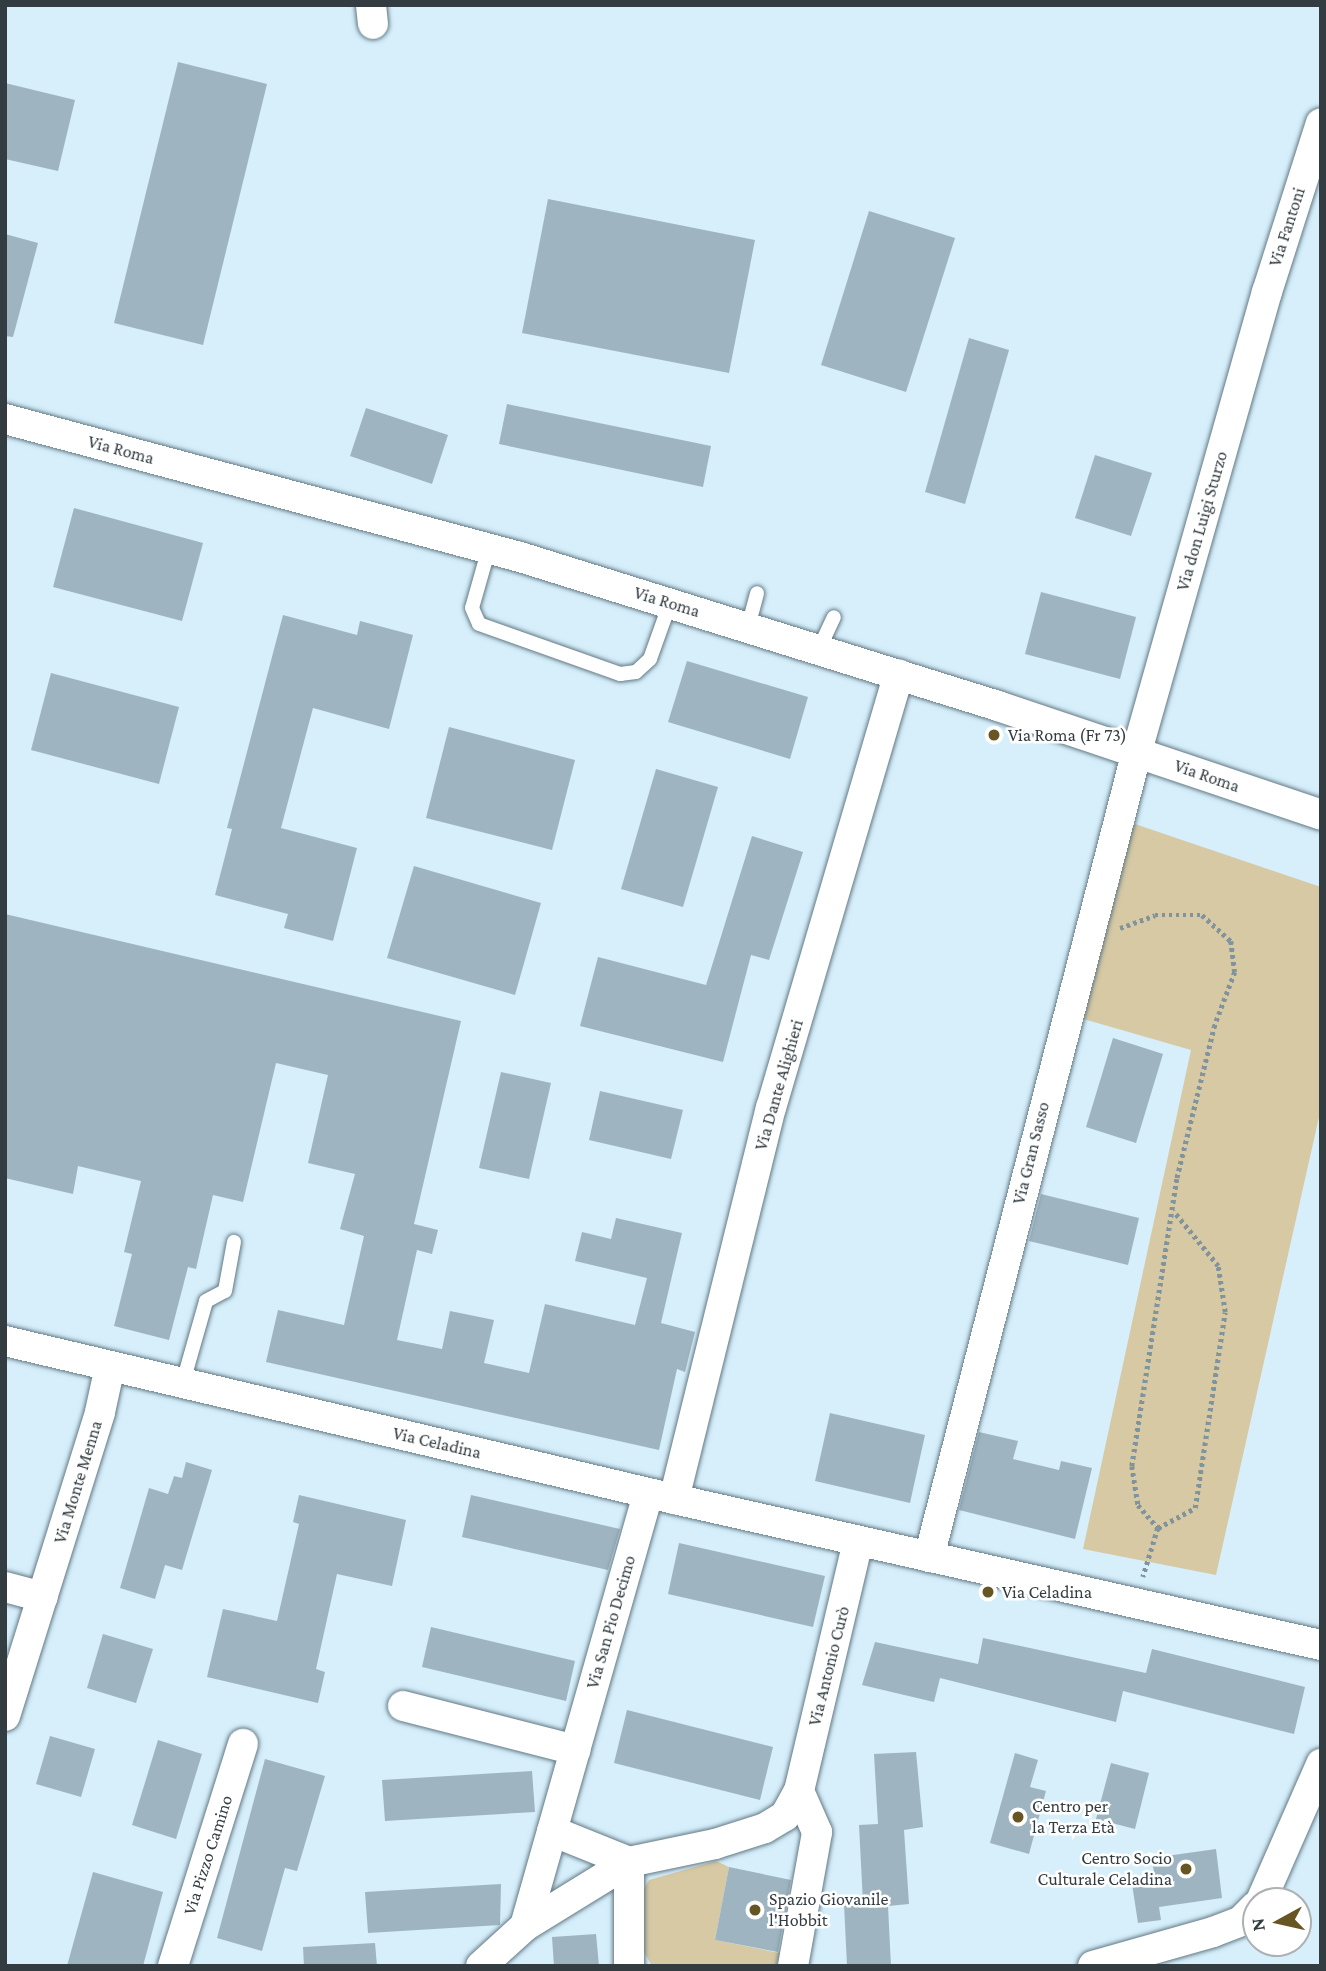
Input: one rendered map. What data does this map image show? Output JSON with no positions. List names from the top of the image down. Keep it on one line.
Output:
{"streets":{"street":["Via Fantoni","Via Roma","Via don Luigi Sturzo","Via Dante Alighieri","Via Gran Sasso","Via Celadina","Via Monte Menna","Via San Pio Decimo","Via Antonio Curò","Via Pizzo Camino"]},"crossings":[["Via Fantoni","Via don Luigi Sturzo"],["Via Roma","Via don Luigi Sturzo"],["Via Roma","Via Dante Alighieri"],["Via Roma","Via Gran Sasso"],["Via don Luigi Sturzo","Via Gran Sasso"],["Via Dante Alighieri","Via Celadina"],["Via Dante Alighieri","Via San Pio Decimo"],["Via Gran Sasso","Via Celadina"],["Via Celadina","Via Monte Menna"],["Via Celadina","Via San Pio Decimo"],["Via Celadina","Via Antonio Curò"]],"places":["Via Roma (Fr 73)","Via Celadina","Centro per la Terza Età","Centro Socio Culturale Celadina","Spazio Giovanile l'Hobbit"],"north":"left"}
